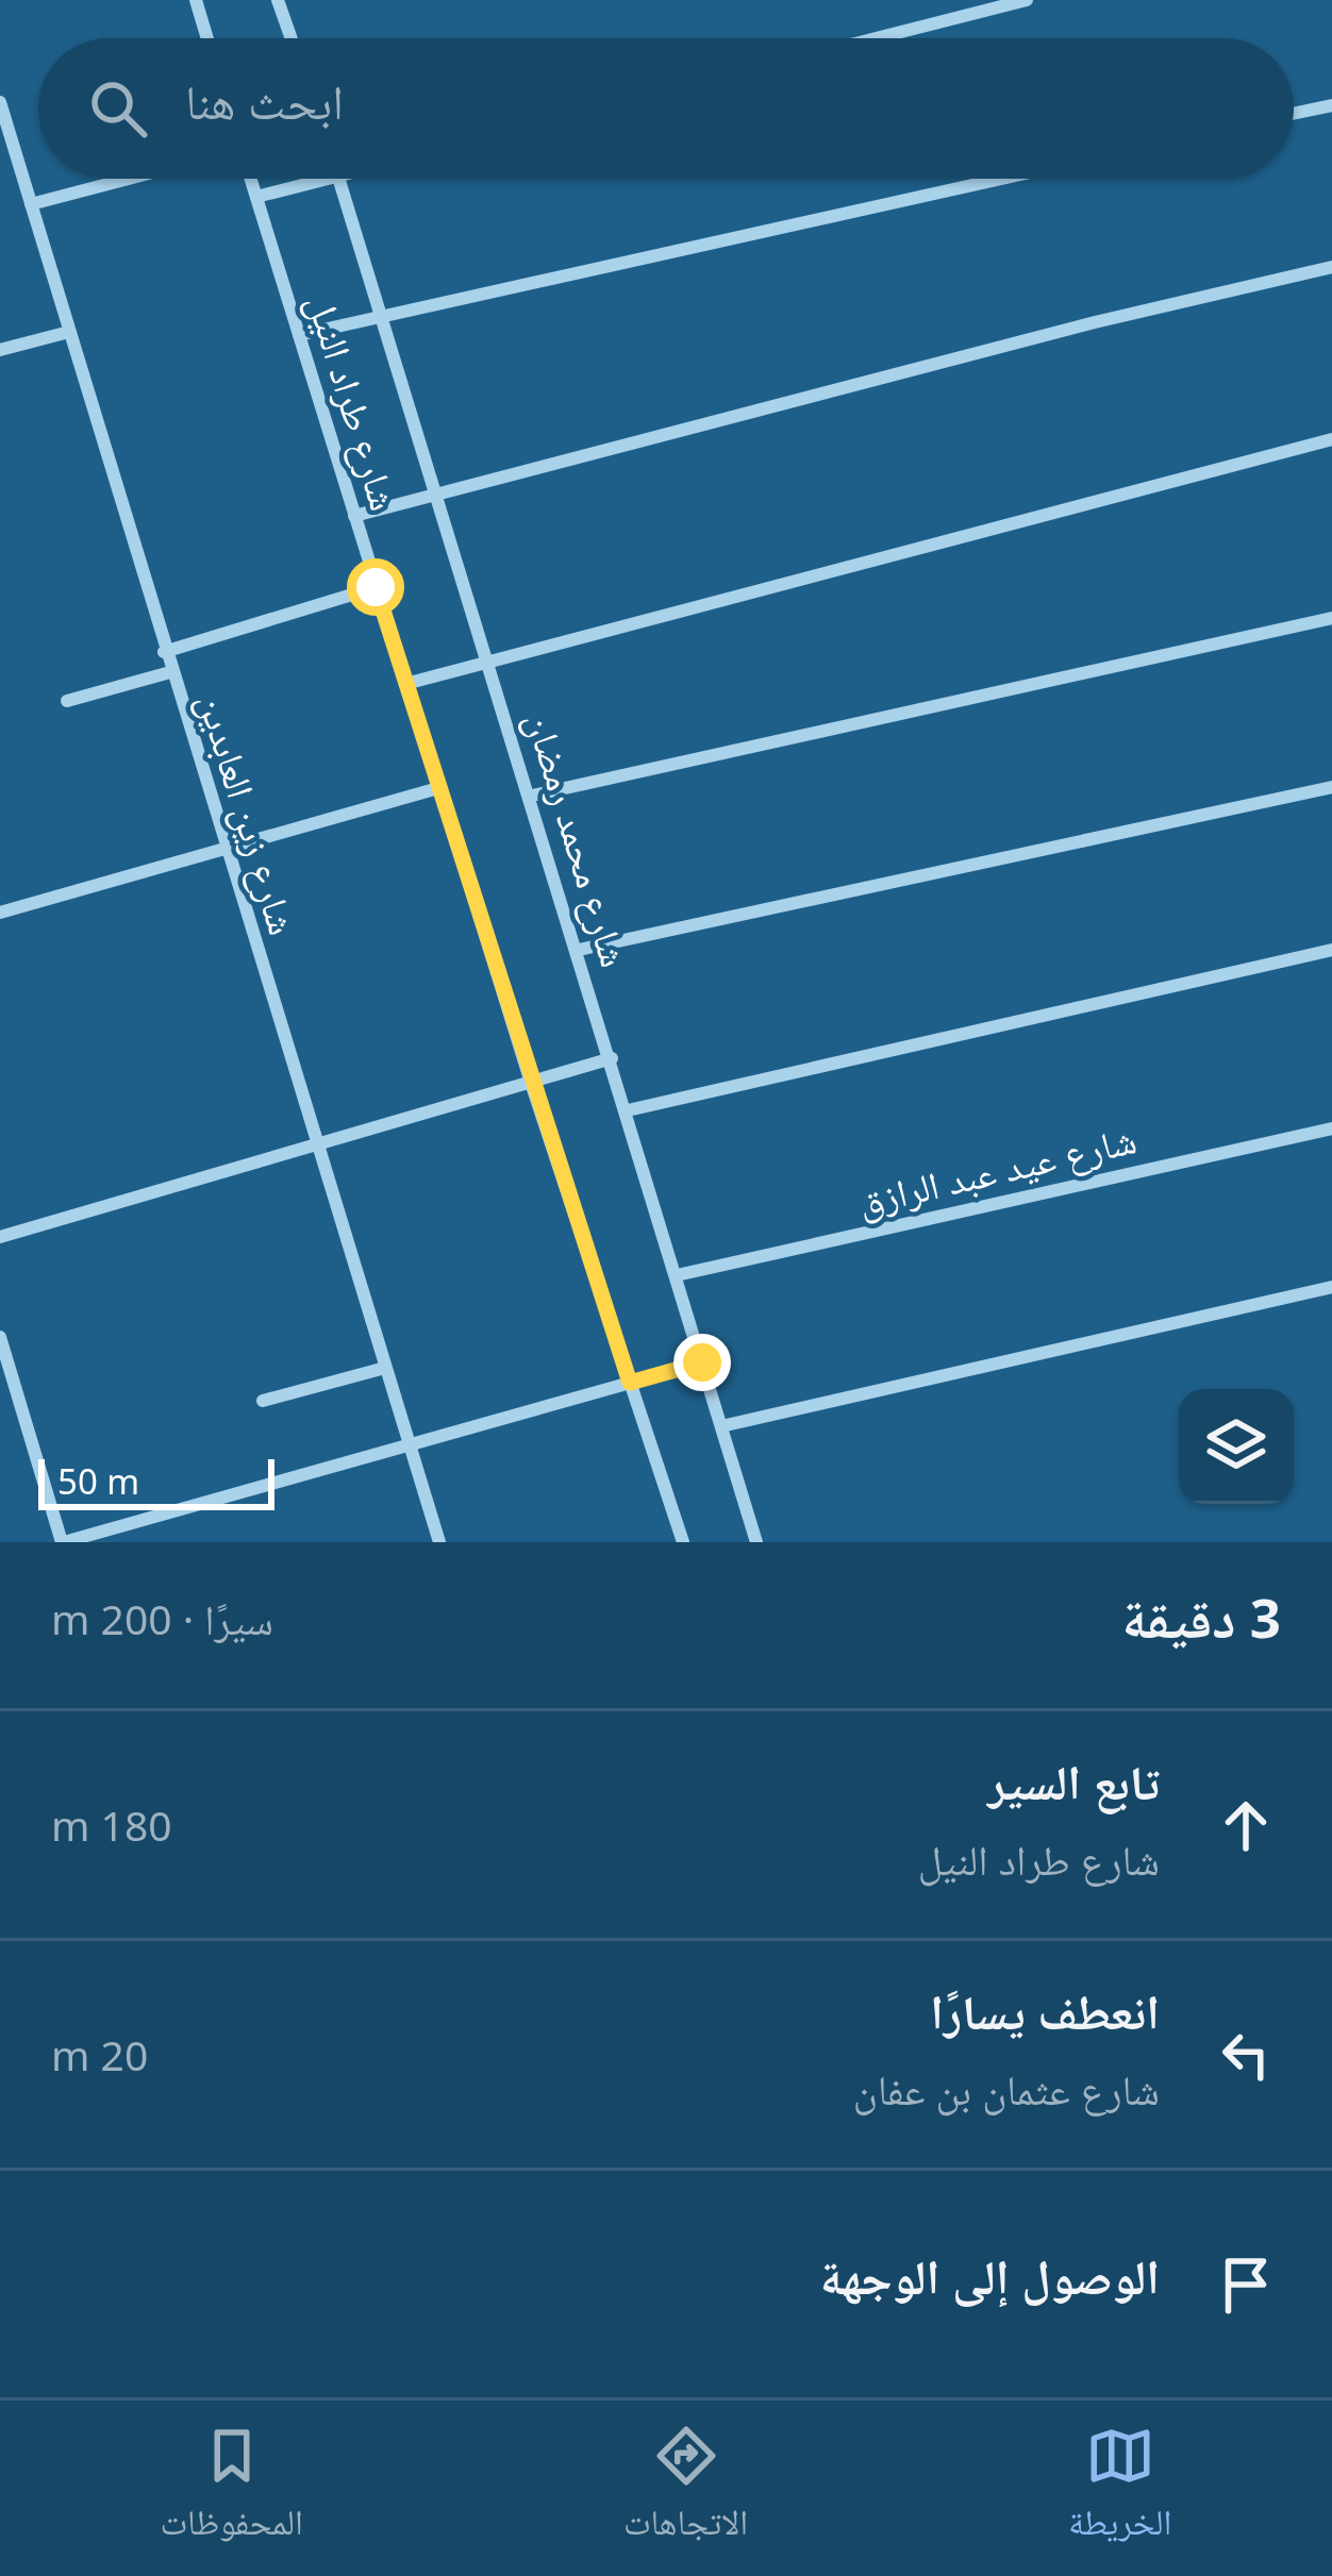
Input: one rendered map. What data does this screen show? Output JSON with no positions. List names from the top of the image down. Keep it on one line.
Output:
{"streets":{"street":["شارع طراد النيل","شارع زين العابدين","شارع محمد رمضان","شارع عيد عبد الرازق"]},"crossings":[["شارع محمد رمضان","شارع عيد عبد الرازق"]],"scale_bar":"50 m","page":{"search":"ابحث هنا","scale":"50 m","heading":["3 دقيقة","سيرًا · 200 m"],"list":[["تابع السير","شارع طراد النيل","180 m"],["انعطف يسارًا","شارع عثمان بن عفان","20 m"],"الوصول إلى الوجهة"],"nav":["الخريطة","الاتجاهات","المحفوظات"]}}
